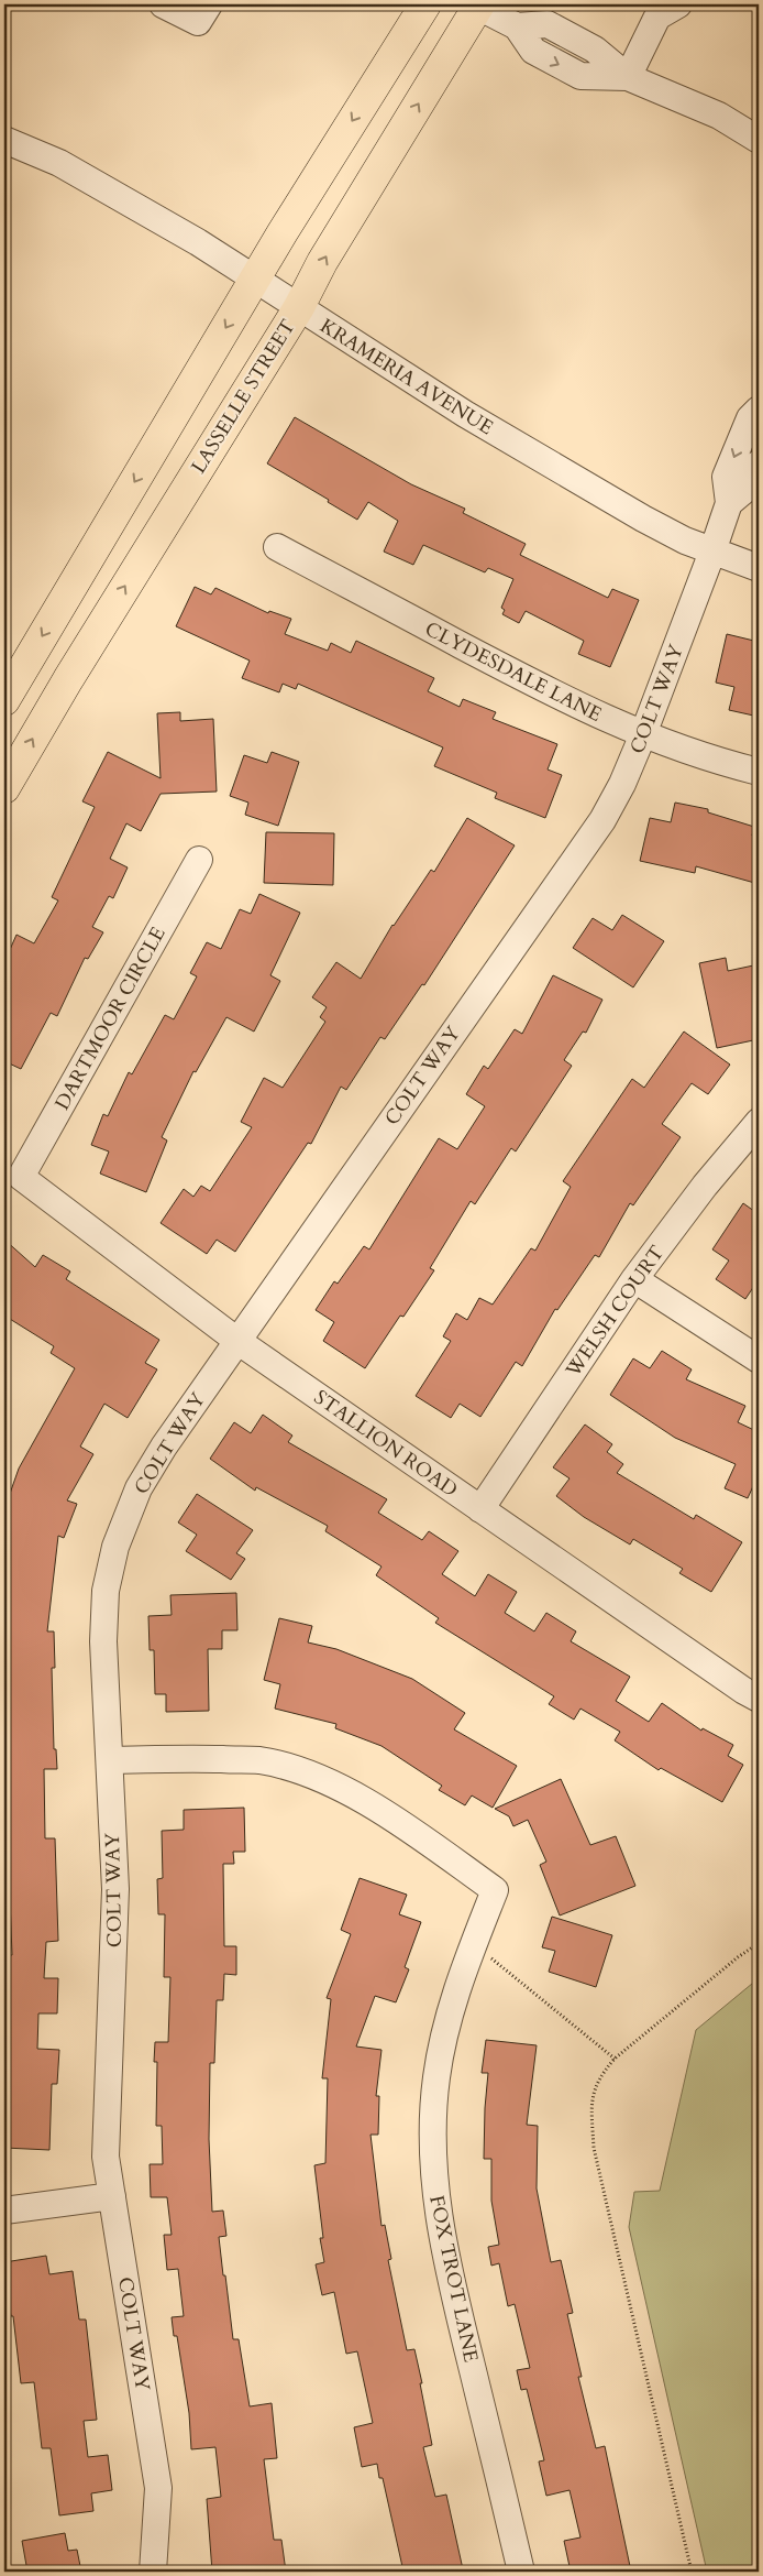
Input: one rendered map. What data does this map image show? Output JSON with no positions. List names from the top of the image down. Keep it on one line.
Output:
{"streets":{"main road":["LASSELLE STREET"],"street":["KRAMERIA AVENUE","CLYDESDALE LANE","COLT WAY","DARTMOOR CIRCLE","WELSH COURT","STALLION ROAD","FOX TROT LANE"]},"crossings":[["KRAMERIA AVENUE","LASSELLE STREET"],["KRAMERIA AVENUE","COLT WAY"],["CLYDESDALE LANE","COLT WAY"],["COLT WAY","STALLION ROAD"],["COLT WAY","FOX TROT LANE"],["DARTMOOR CIRCLE","STALLION ROAD"],["WELSH COURT","STALLION ROAD"]]}
